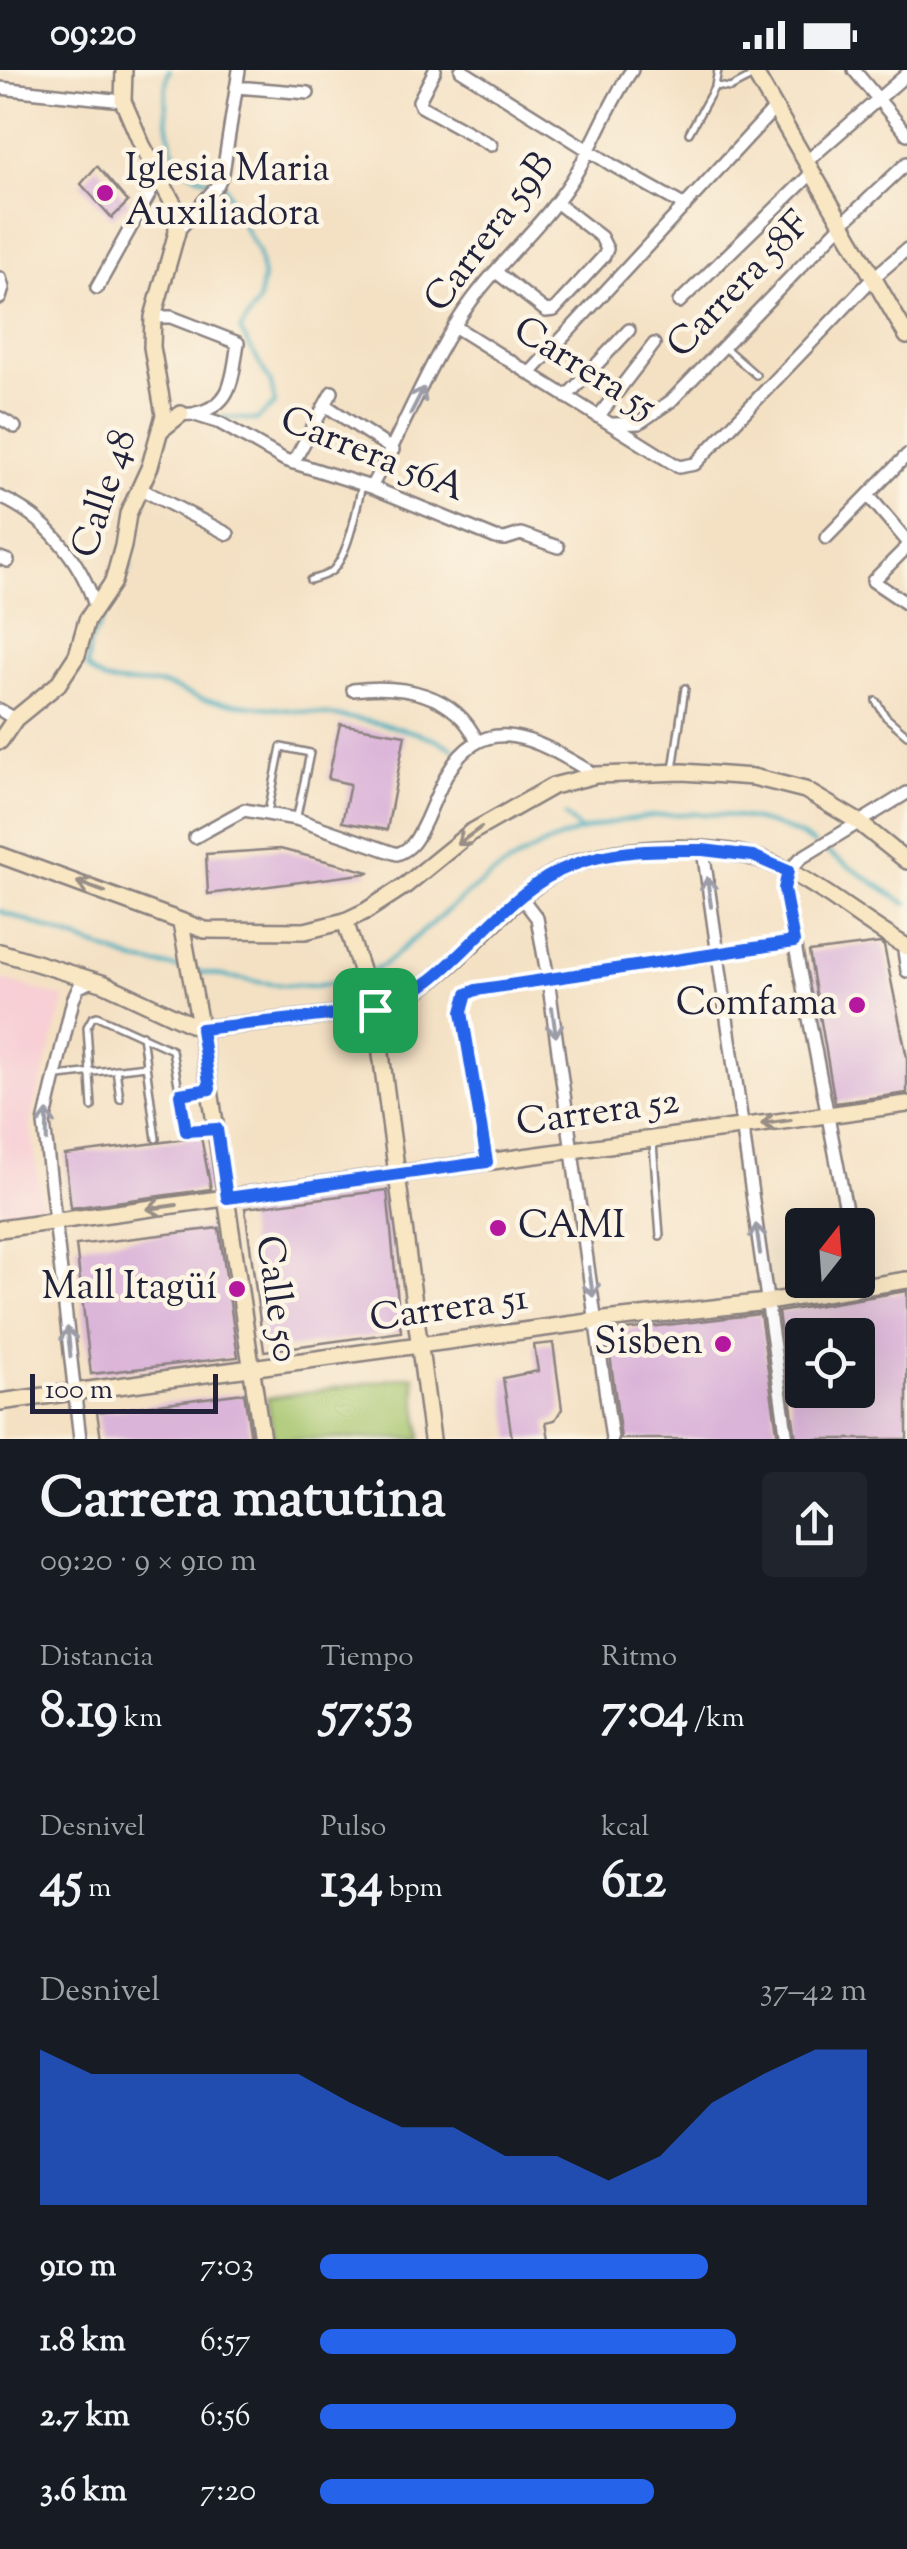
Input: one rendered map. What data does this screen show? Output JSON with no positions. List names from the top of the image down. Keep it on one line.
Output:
{"streets":{"street":["Carrera 59B","Carrera 58F","Carrera 55","Carrera 56A","Calle 48","Carrera 52","Calle 50","Carrera 51"]},"crossings":[["Carrera 59B","Carrera 55"],["Carrera 59B","Carrera 56A"],["Carrera 58F","Carrera 55"],["Carrera 56A","Calle 48"],["Carrera 52","Calle 50"],["Calle 50","Carrera 51"]],"places":["Iglesia Maria Auxiliadora","Comfama","CAMI","Mall Itagüí","Sisben"],"scale_bar":"100 m","north":"top","page":{"status":"09:20","scale":"100 m","heading":["Carrera matutina","09:20 · 9 × 910 m"],"stats":[["Distancia","8.19 km"],["Tiempo","57:53"],["Ritmo","7:04 /km"],["Desnivel","45 m"],["Pulso","134 bpm"],["kcal","612"]],"chart":["Desnivel","37–42 m"],"list":[{"name":"910 m","note":"7:03"},{"name":"1.8 km","note":"6:57"},{"name":"2.7 km","note":"6:56"},{"name":"3.6 km","note":"7:20"}]}}
